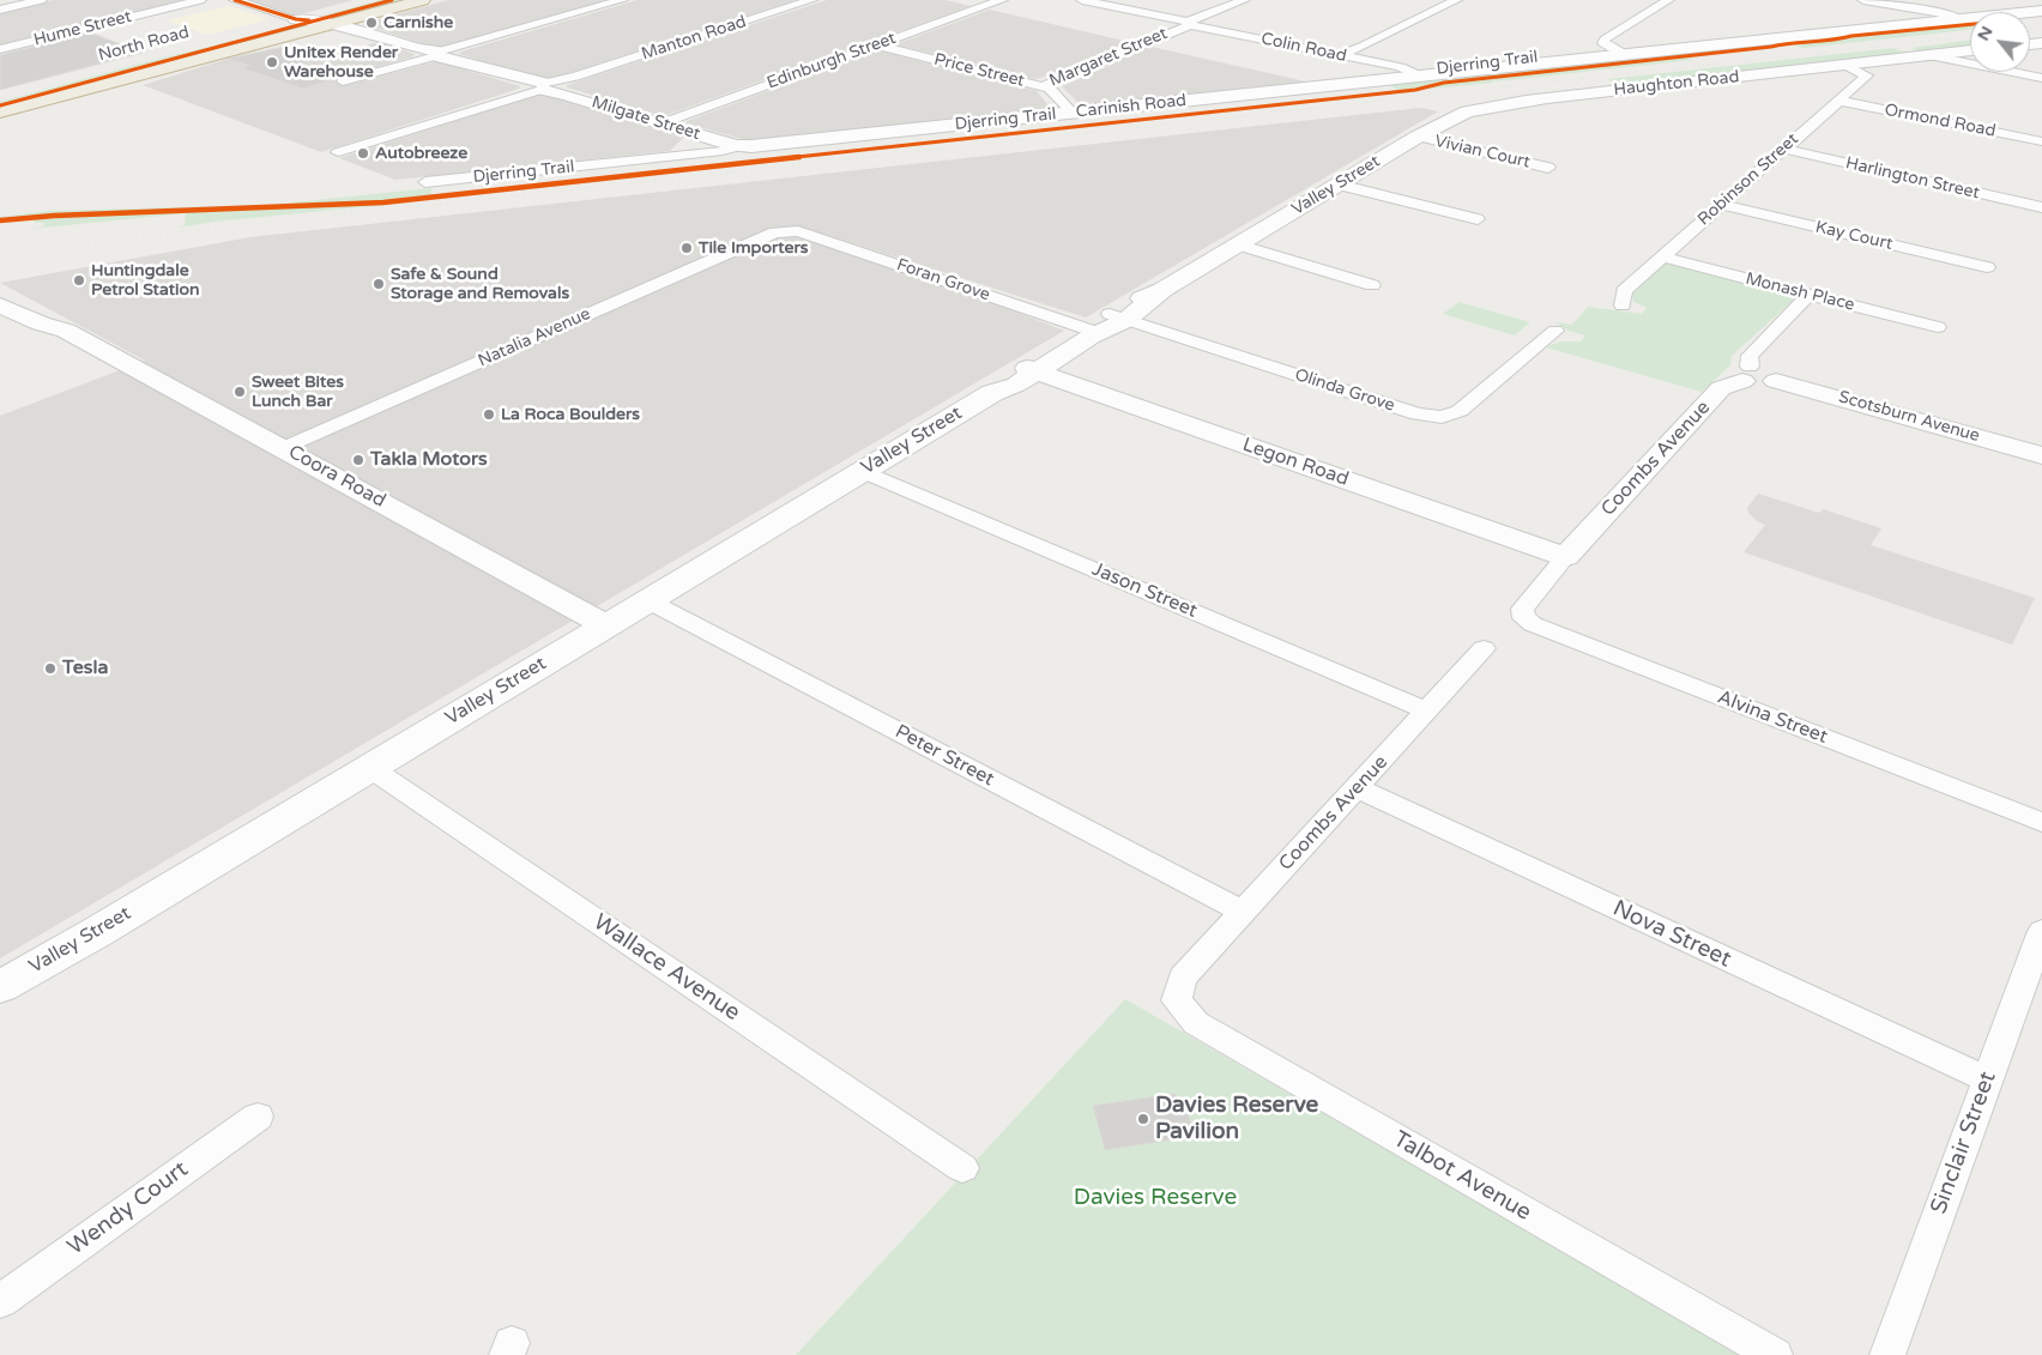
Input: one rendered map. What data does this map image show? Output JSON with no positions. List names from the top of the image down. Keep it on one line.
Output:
{"streets":{"highway":["North Road"],"street":["Hume Street","Manton Road","Colin Road","Margaret Street","Edinburgh Street","Price Street","Haughton Road","Carinish Road","Milgate Street","Ormond Road","Vivian Court","Harlington Street","Robinson Street","Valley Street","Kay Court","Foran Grove","Monash Place","Natalia Avenue","Olinda Grove","Scotsburn Avenue","Coombs Avenue","Legon Road","Coora Road","Jason Street","Alvina Street","Peter Street","Nova Street","Wallace Avenue","Sinclair Street","Talbot Avenue","Wendy Court"],"cycle path":["Djerring Trail"]},"crossings":[["Manton Road","Milgate Street"],["North Road","Milgate Street"],["Colin Road","Margaret Street"],["Colin Road","Carinish Road"],["Margaret Street","Price Street"],["Edinburgh Street","Price Street"],["Edinburgh Street","Milgate Street"],["Price Street","Carinish Road"],["Haughton Road","Robinson Street"],["Haughton Road","Valley Street"],["Carinish Road","Milgate Street"],["Ormond Road","Robinson Street"],["Vivian Court","Valley Street"],["Harlington Street","Robinson Street"],["Robinson Street","Kay Court"],["Robinson Street","Monash Place"],["Valley Street","Foran Grove"],["Valley Street","Olinda Grove"],["Valley Street","Legon Road"],["Valley Street","Coora Road"],["Valley Street","Jason Street"],["Valley Street","Peter Street"],["Valley Street","Wallace Avenue"],["Foran Grove","Natalia Avenue"],["Foran Grove","Olinda Grove"],["Natalia Avenue","Coora Road"],["Scotsburn Avenue","Coombs Avenue"],["Coombs Avenue","Legon Road"],["Coombs Avenue","Jason Street"],["Coombs Avenue","Alvina Street"],["Coombs Avenue","Peter Street"],["Coombs Avenue","Nova Street"],["Coombs Avenue","Talbot Avenue"],["Nova Street","Sinclair Street"]],"parks":["Davies Reserve"],"places":["Carnishe","Unitex Render Warehouse","Autobreeze","Tile Importers","Huntingdale Petrol Station","Safe & Sound Storage and Removals","Sweet Bites Lunch Bar","La Roca Boulders","Takla Motors","Tesla","Davies Reserve Pavilion"],"north":"top left"}
